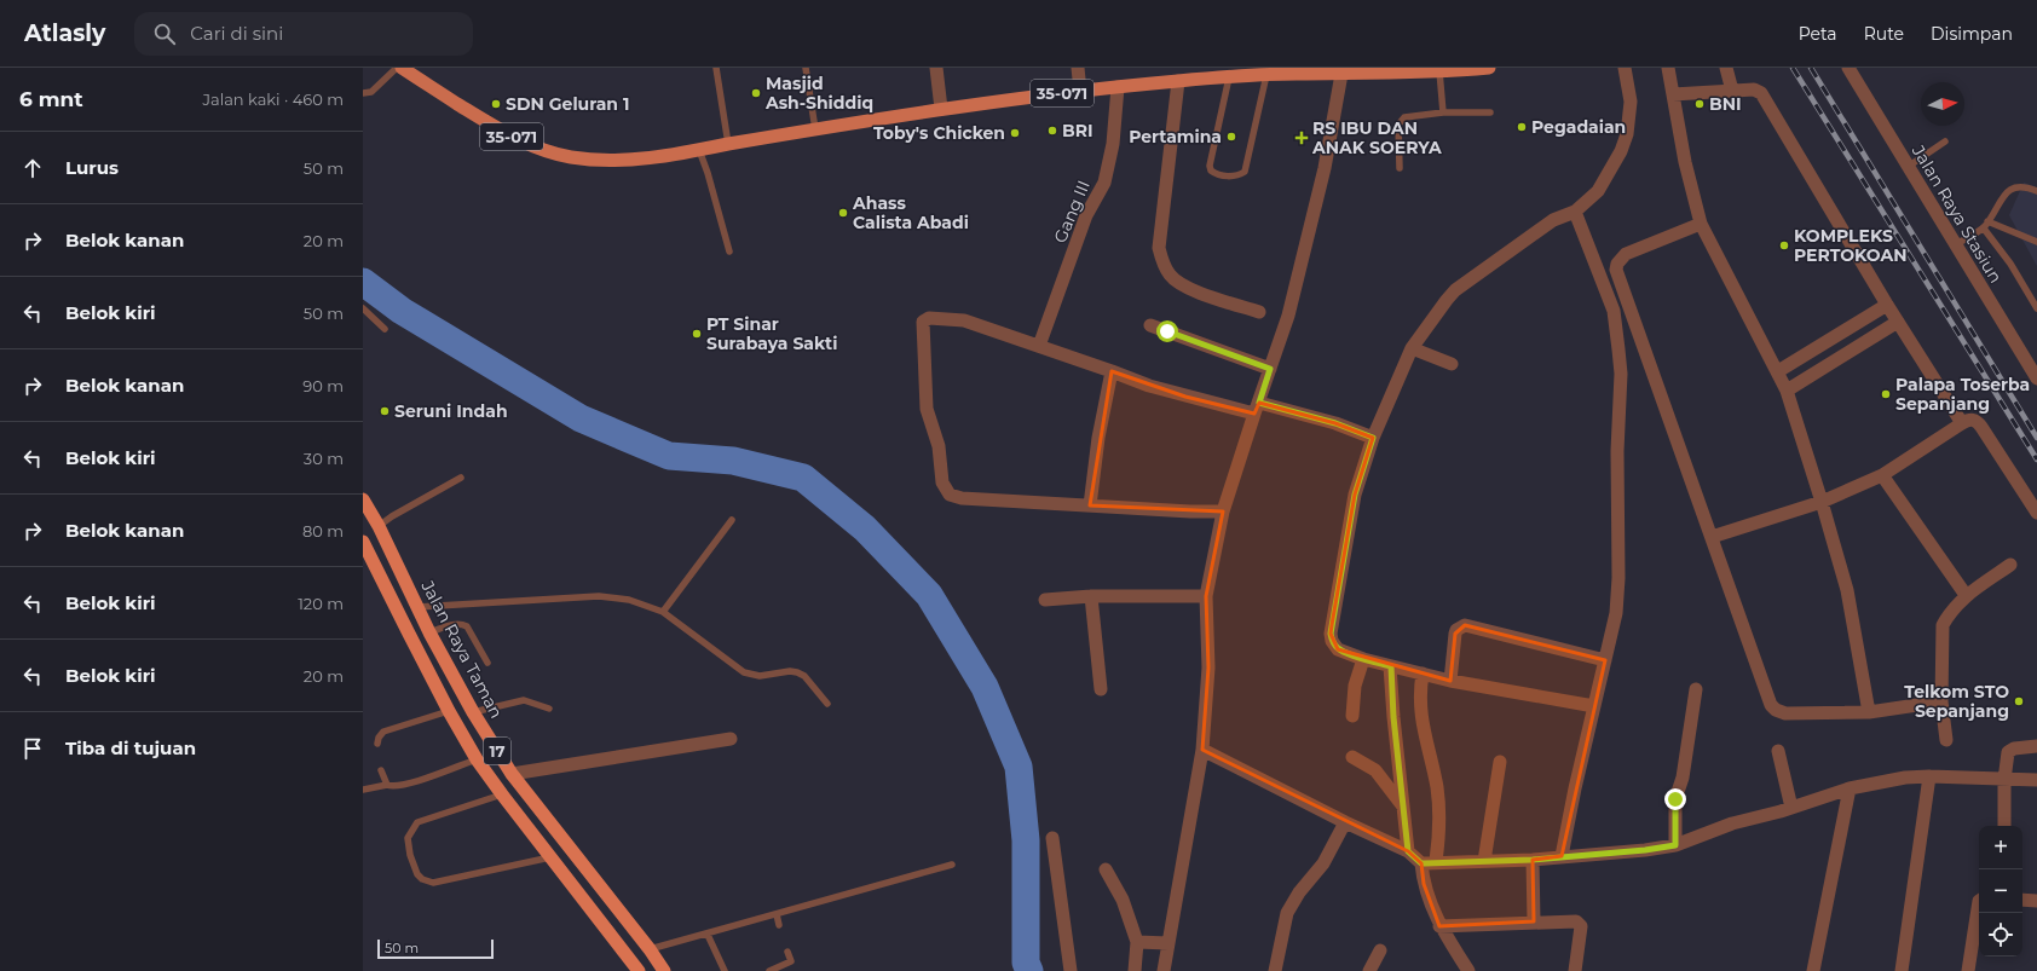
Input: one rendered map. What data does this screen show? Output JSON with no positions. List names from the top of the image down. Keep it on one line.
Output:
{"streets":{"highway":["Jalan Raya Taman","17"],"main road":["35-071"],"street":["Gang III","Jalan Raya Stasiun"]},"crossings":[["35-071","Gang III"]],"places":{"other":["Masjid Ash-Shiddiq","SDN Geluran 1","BNI","Pegadaian","BRI","Toby's Chicken","Pertamina","Ahass Calista Abadi","KOMPLEKS PERTOKOAN","PT Sinar Surabaya Sakti","Palapa Toserba Sepanjang","Seruni Indah","Telkom STO Sepanjang"],"health":["RS IBU DAN ANAK SOERYA"]},"scale_bar":"50 m","north":"right","page":{"header":"Atlasly","search":"Cari di sini","nav":["Peta","Rute","Disimpan"],"heading":["6 mnt","Jalan kaki · 460 m"],"list":[["Lurus","50 m"],["Belok kanan","20 m"],["Belok kiri","50 m"],["Belok kanan","90 m"],["Belok kiri","30 m"],["Belok kanan","80 m"],["Belok kiri","120 m"],["Belok kiri","20 m"],"Tiba di tujuan"],"map_buttons":["+","−"],"scale":"50 m"}}
